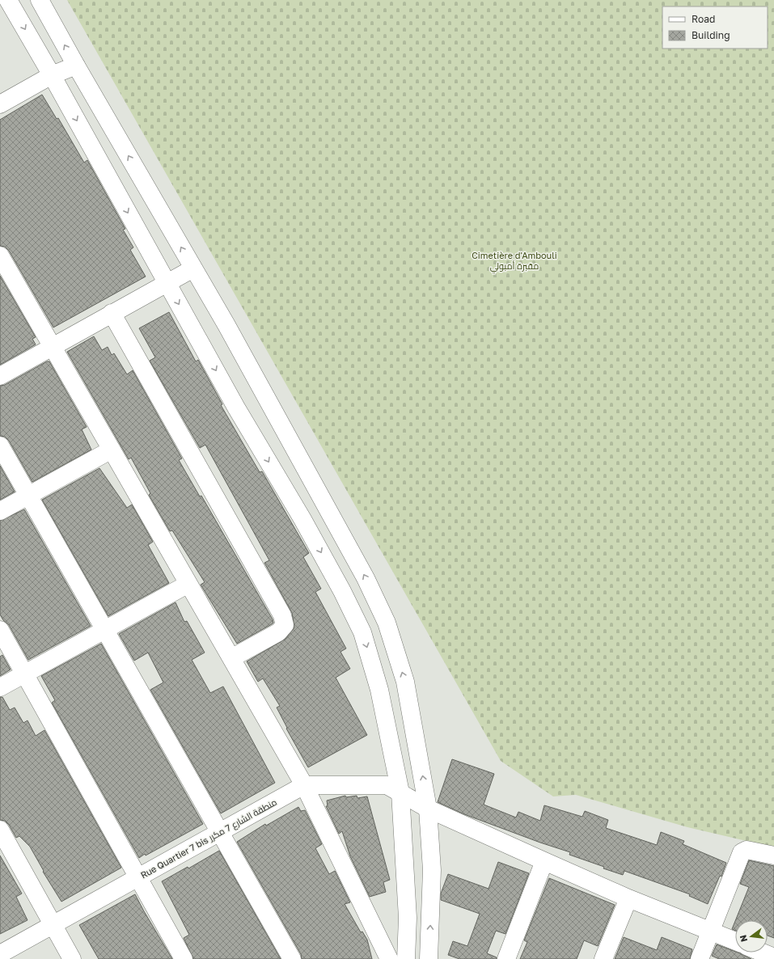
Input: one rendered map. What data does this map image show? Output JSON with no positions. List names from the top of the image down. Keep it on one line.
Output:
{"streets":{"street":["Rue Quartier 7 bis منطقة الشارع 7 مكرر"]},"parks":["Cimetière d'Ambouli مقبرة أمبولي"],"legend":["Road","Building"],"north":"left"}
